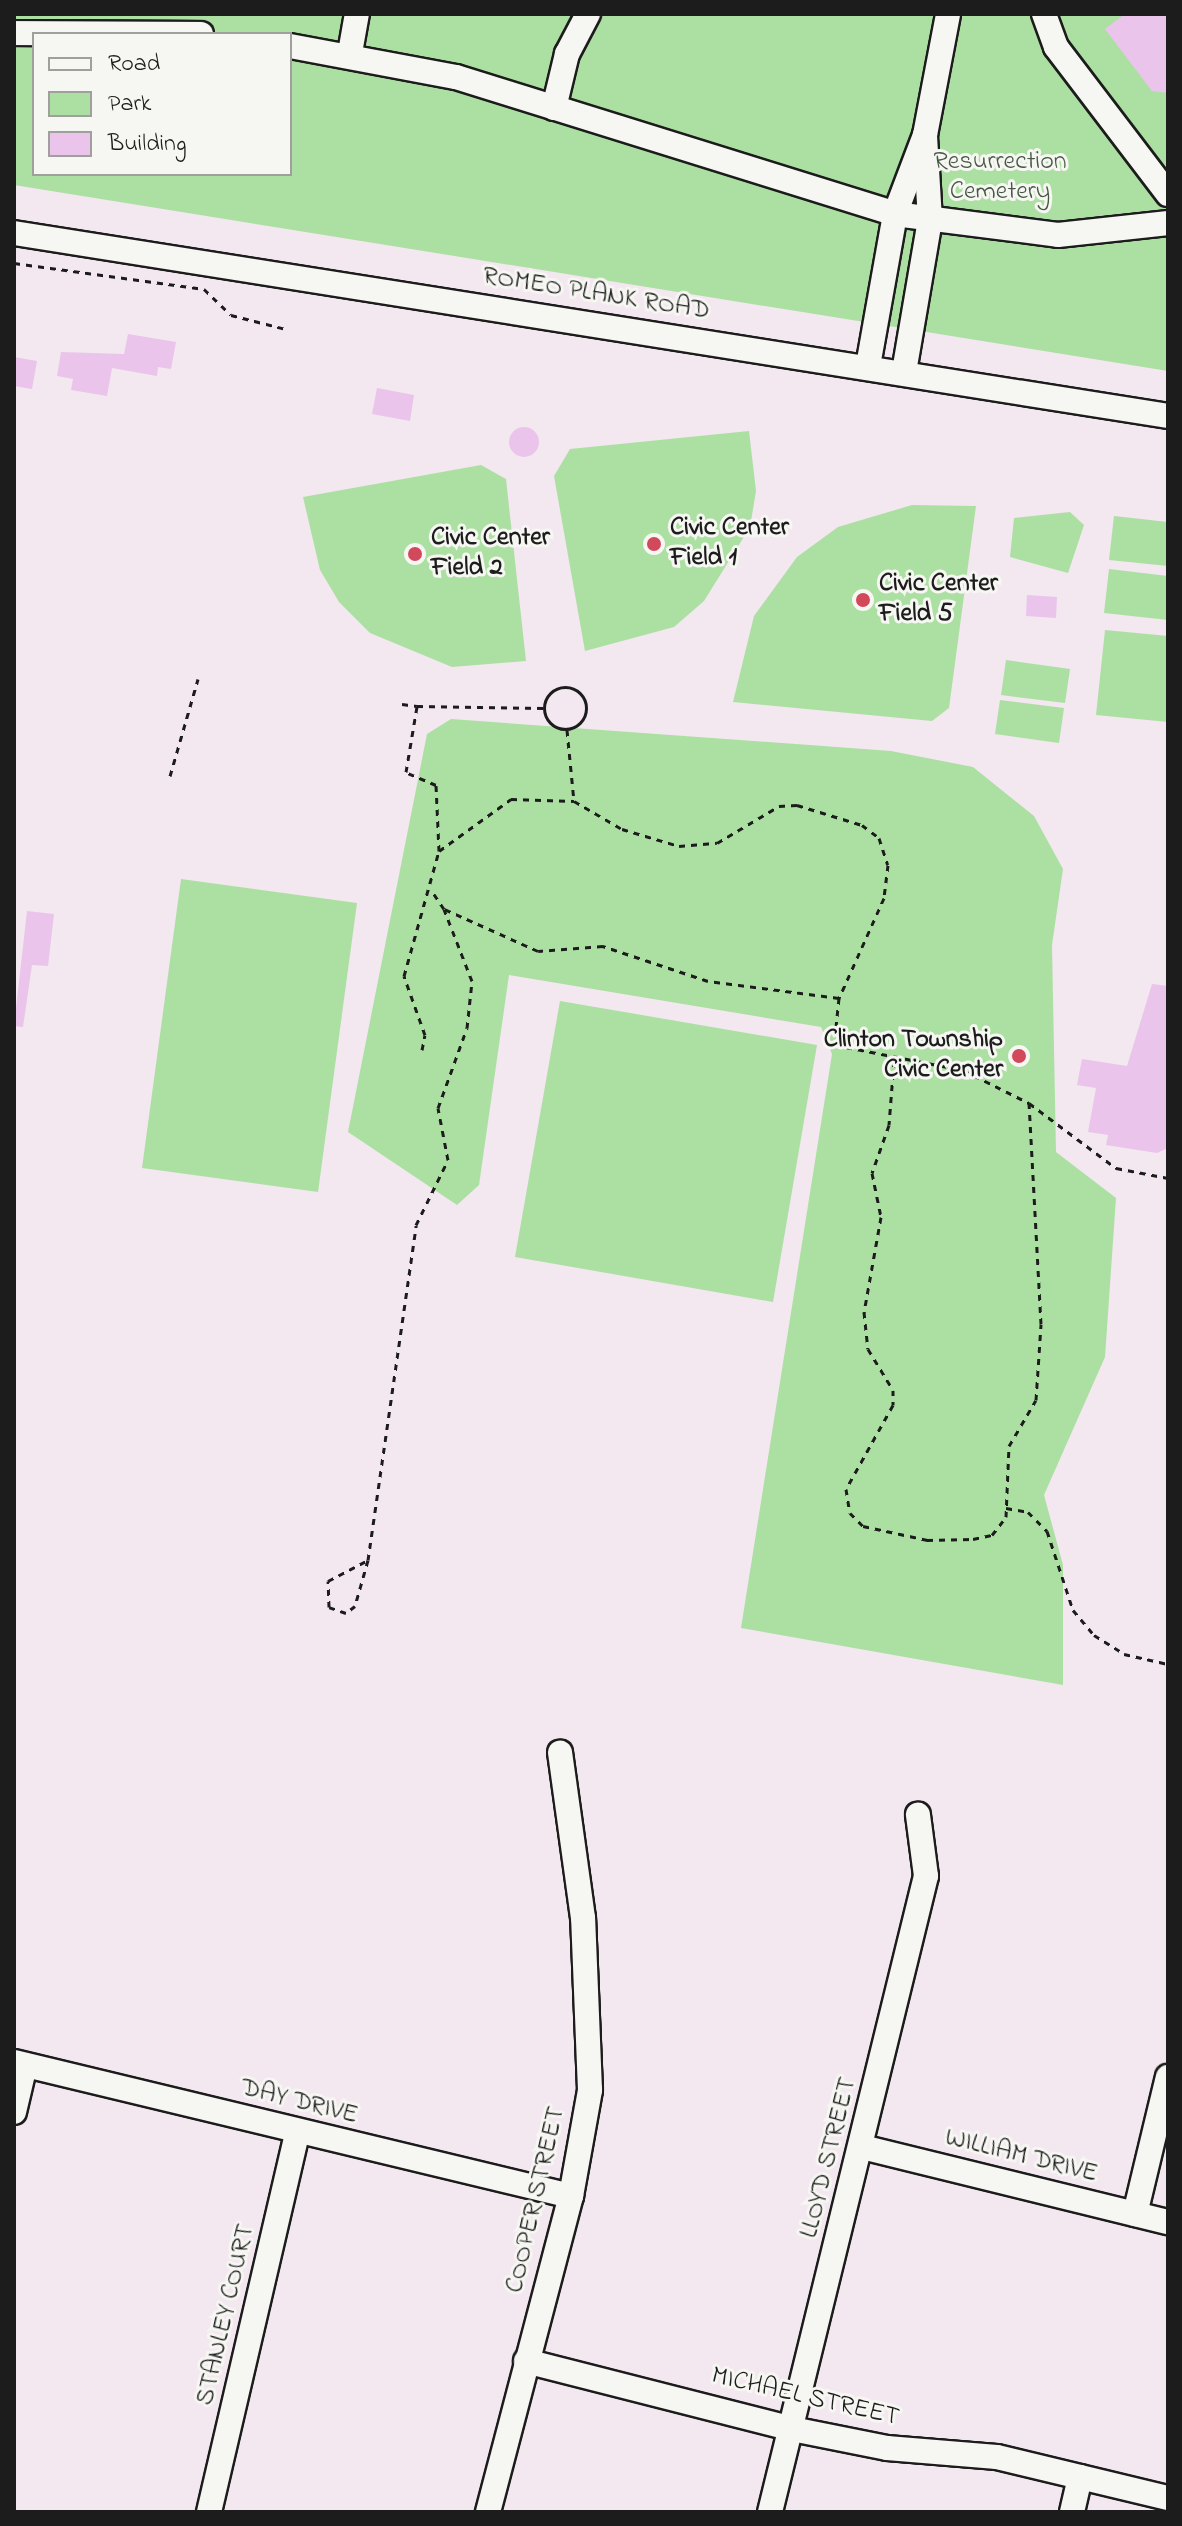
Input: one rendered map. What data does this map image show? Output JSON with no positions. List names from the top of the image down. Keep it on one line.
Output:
{"streets":{"street":["ROMEO PLANK ROAD","DAY DRIVE","WILLIAM DRIVE","LLOYD STREET","COOPER STREET","STANLEY COURT","MICHAEL STREET"]},"crossings":[["DAY DRIVE","COOPER STREET"],["DAY DRIVE","STANLEY COURT"],["WILLIAM DRIVE","LLOYD STREET"],["LLOYD STREET","MICHAEL STREET"],["COOPER STREET","MICHAEL STREET"]],"parks":["Resurrection Cemetery"],"places":["Civic Center Field 1","Civic Center Field 2","Civic Center Field 5","Clinton Township Civic Center"],"legend":["Road","Park","Building"]}
